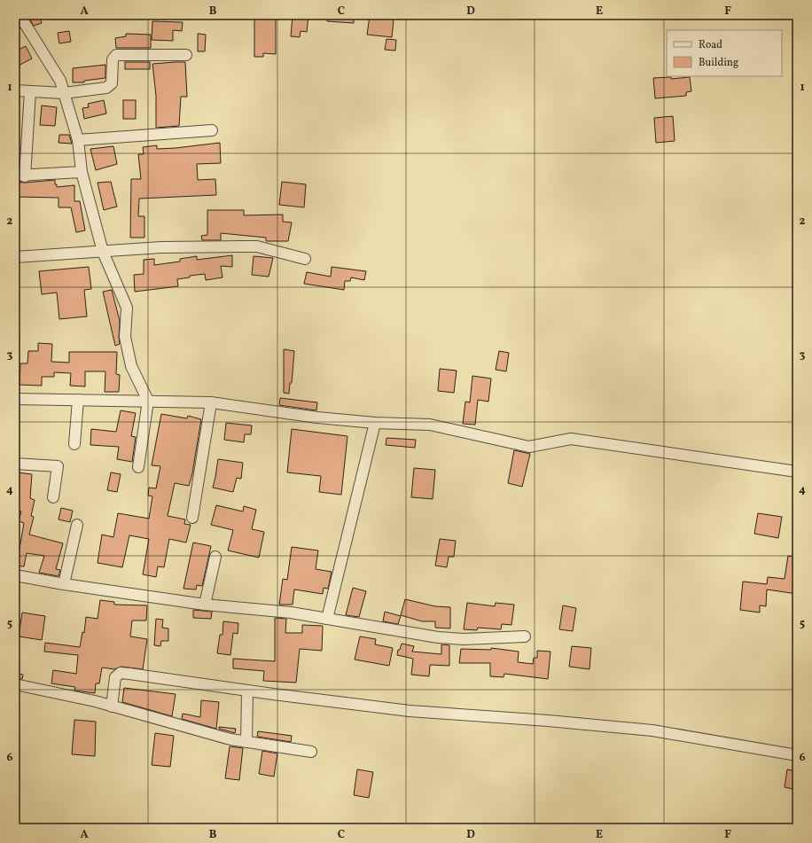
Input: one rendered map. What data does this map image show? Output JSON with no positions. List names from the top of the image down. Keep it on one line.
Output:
{"legend":["Road","Building"],"grid":{"columns":["A","B","C","D","E","F"],"rows":["1","2","3","4","5","6"]}}
